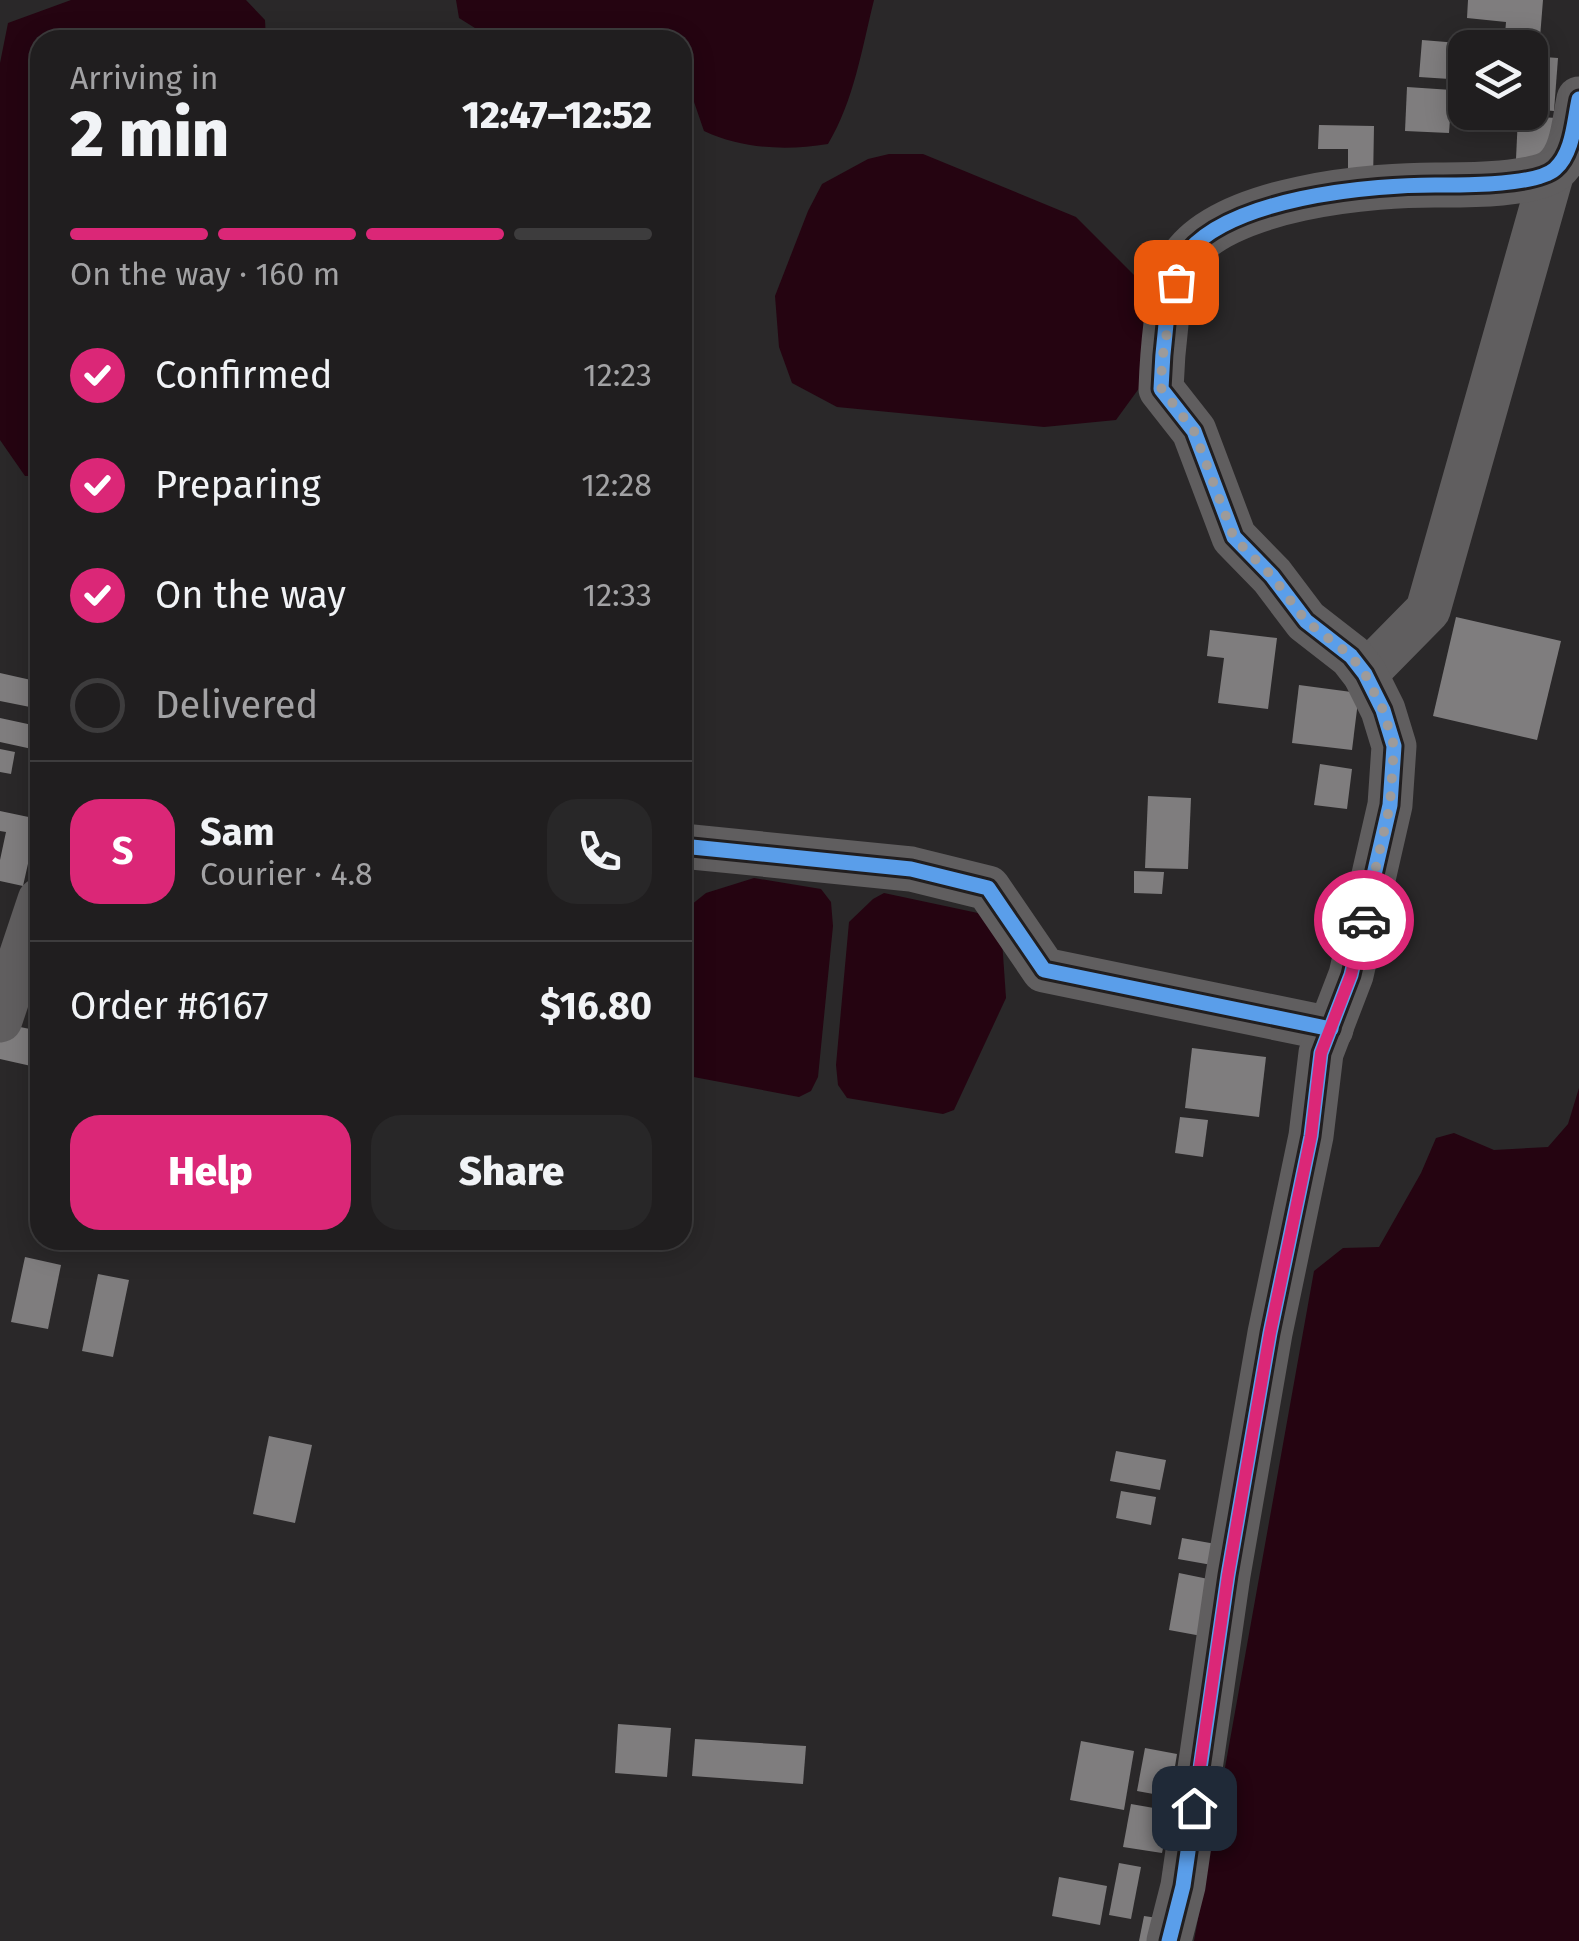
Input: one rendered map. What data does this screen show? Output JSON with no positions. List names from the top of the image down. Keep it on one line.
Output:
{"page":{"heading":["2 min","Arriving in","12:47–12:52"],"panel":["Sam","Courier · 4.8","Order #6167","$16.80"],"bar":"On the way · 160 m","list":[["Confirmed","12:23"],["Preparing","12:28"],["On the way","12:33"],"Delivered"],"round":"S","buttons":["Help","Share"]}}
